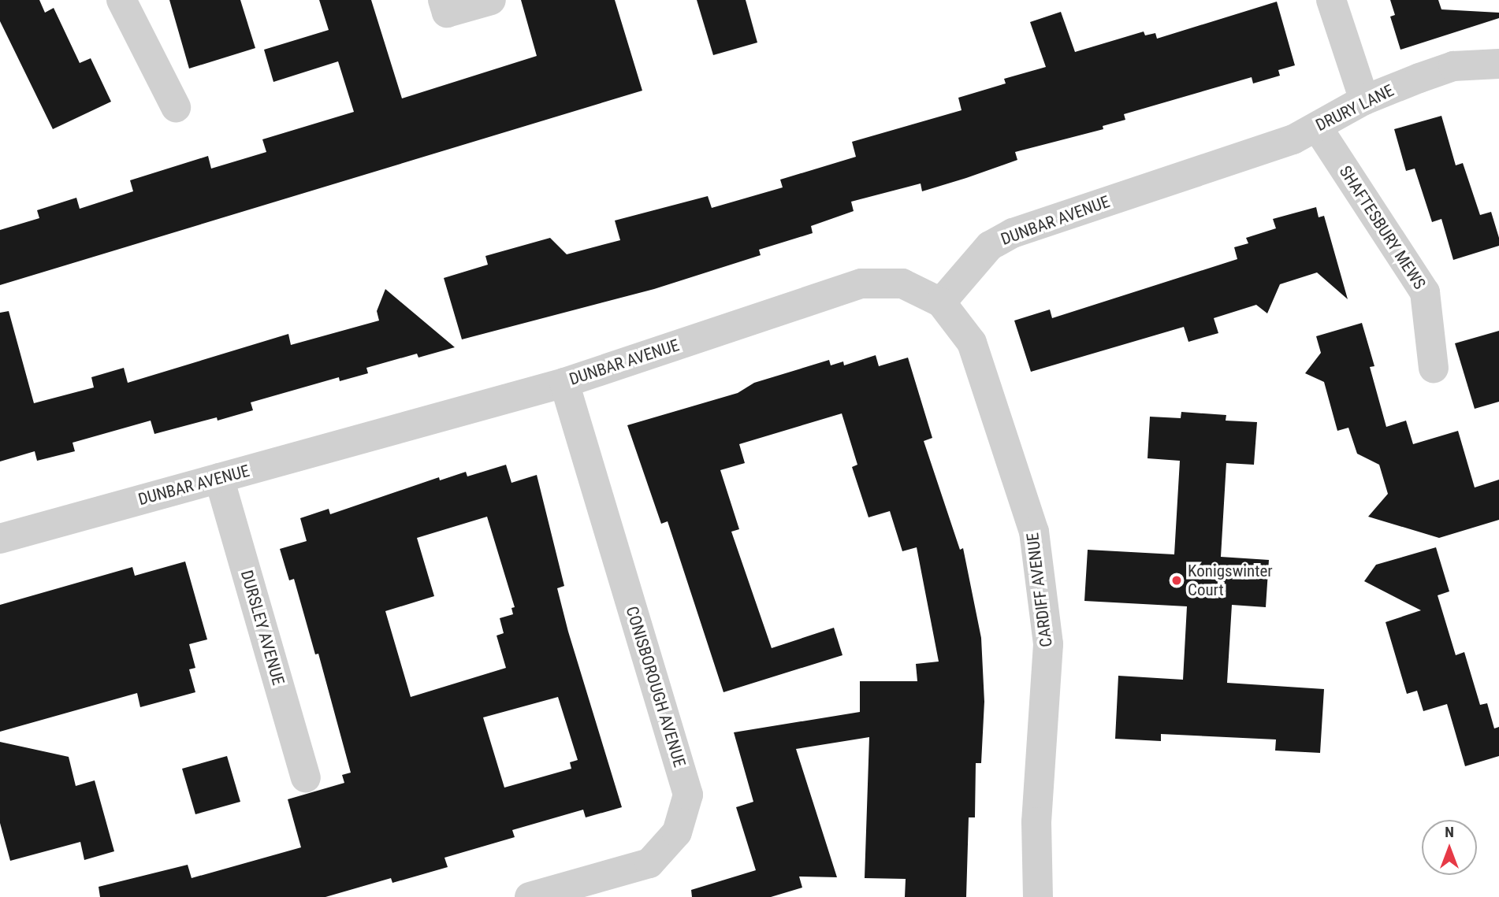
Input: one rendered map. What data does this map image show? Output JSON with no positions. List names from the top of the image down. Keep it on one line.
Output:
{"streets":{"street":["DRURY LANE","DUNBAR AVENUE","SHAFTESBURY MEWS","CARDIFF AVENUE","DURSLEY AVENUE","CONISBOROUGH AVENUE"]},"crossings":[["DRURY LANE","DUNBAR AVENUE"],["DRURY LANE","SHAFTESBURY MEWS"],["DUNBAR AVENUE","CARDIFF AVENUE"],["DUNBAR AVENUE","DURSLEY AVENUE"],["DUNBAR AVENUE","CONISBOROUGH AVENUE"]],"places":["Konigswinter Court"],"north":"top"}
